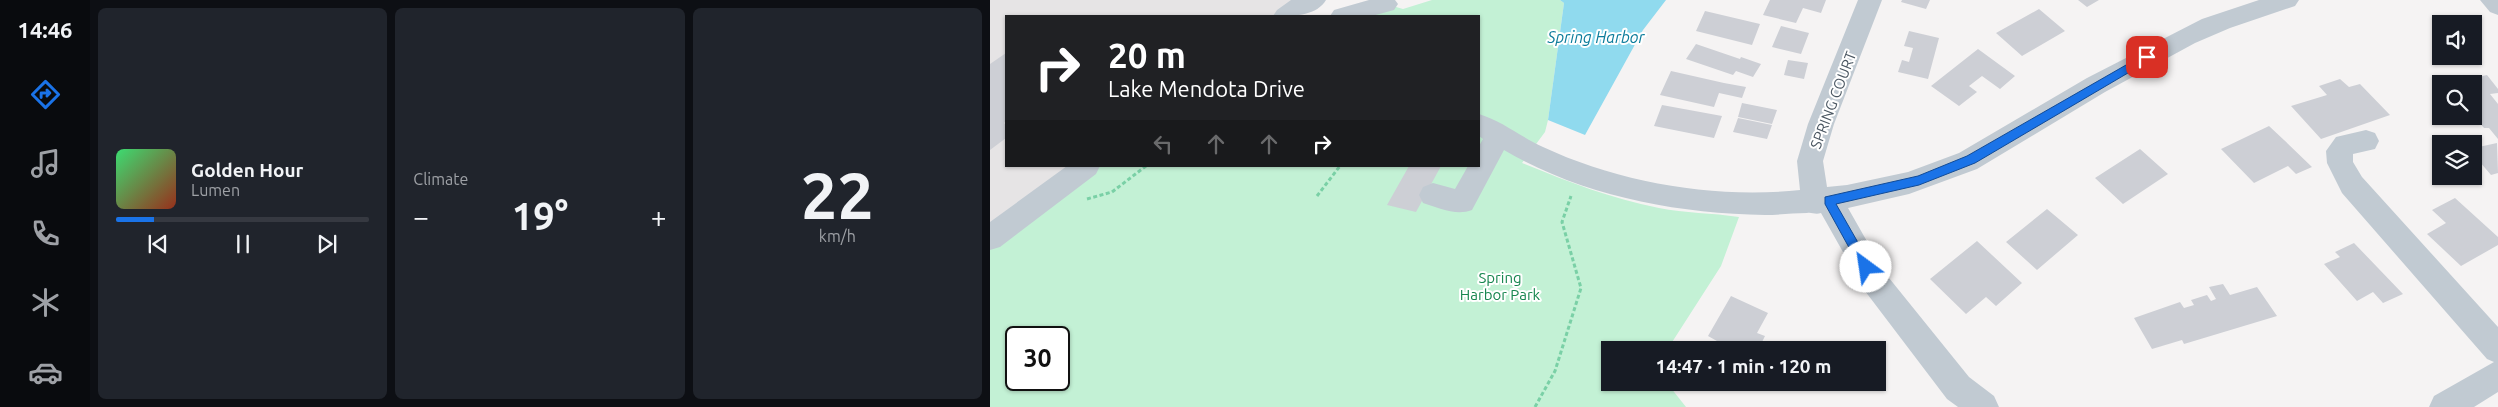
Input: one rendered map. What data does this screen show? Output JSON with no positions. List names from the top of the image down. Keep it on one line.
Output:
{"streets":{"street":["SPRING COURT"]},"water":["Spring Harbor"],"parks":["Spring Harbor Park"],"page":{"tabs":"14:46","tile":["Climate",["22","km/h"]],"turn":["20 m","Lake Mendota Drive"],"song":["Golden Hour","Lumen"],"heat":["−","19°","+"],"limit":"30","trip":"14:47 · 1 min · 120 m"}}
